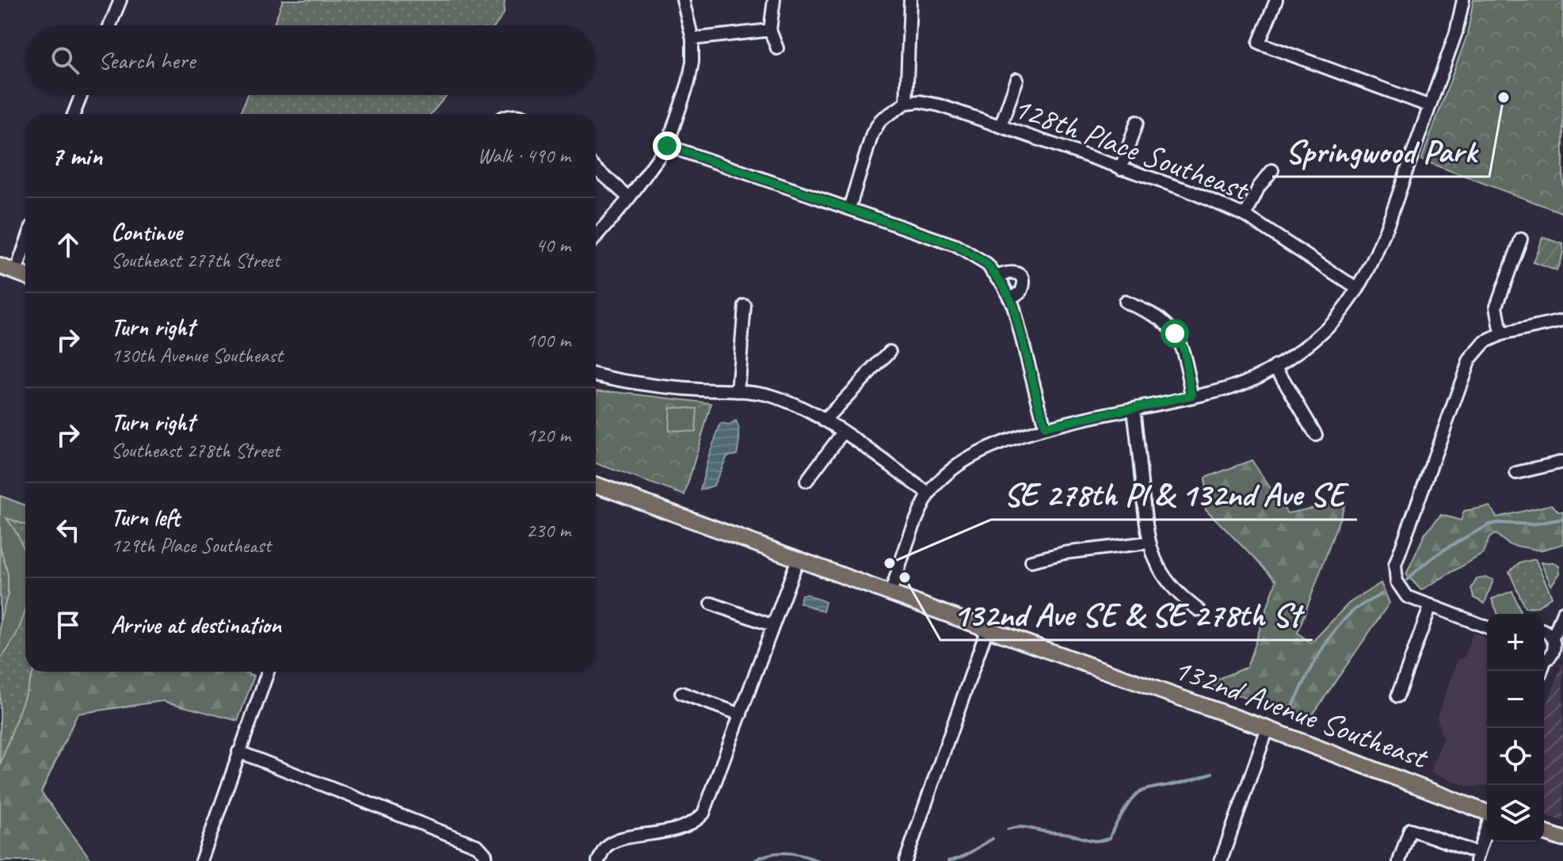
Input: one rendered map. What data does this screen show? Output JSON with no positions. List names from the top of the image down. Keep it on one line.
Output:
{"streets":{"main road":["132nd Avenue Southeast"],"street":["128th Place Southeast"]},"places":["Springwood Park","SE 278th Pl & 132nd Ave SE","132nd Ave SE & SE 278th St"],"page":{"search":"Search here","heading":["7 min","Walk · 490 m"],"list":[["Continue","Southeast 277th Street","40 m"],["Turn right","130th Avenue Southeast","100 m"],["Turn right","Southeast 278th Street","120 m"],["Turn left","129th Place Southeast","230 m"],"Arrive at destination"],"map_buttons":["+","−"]}}
